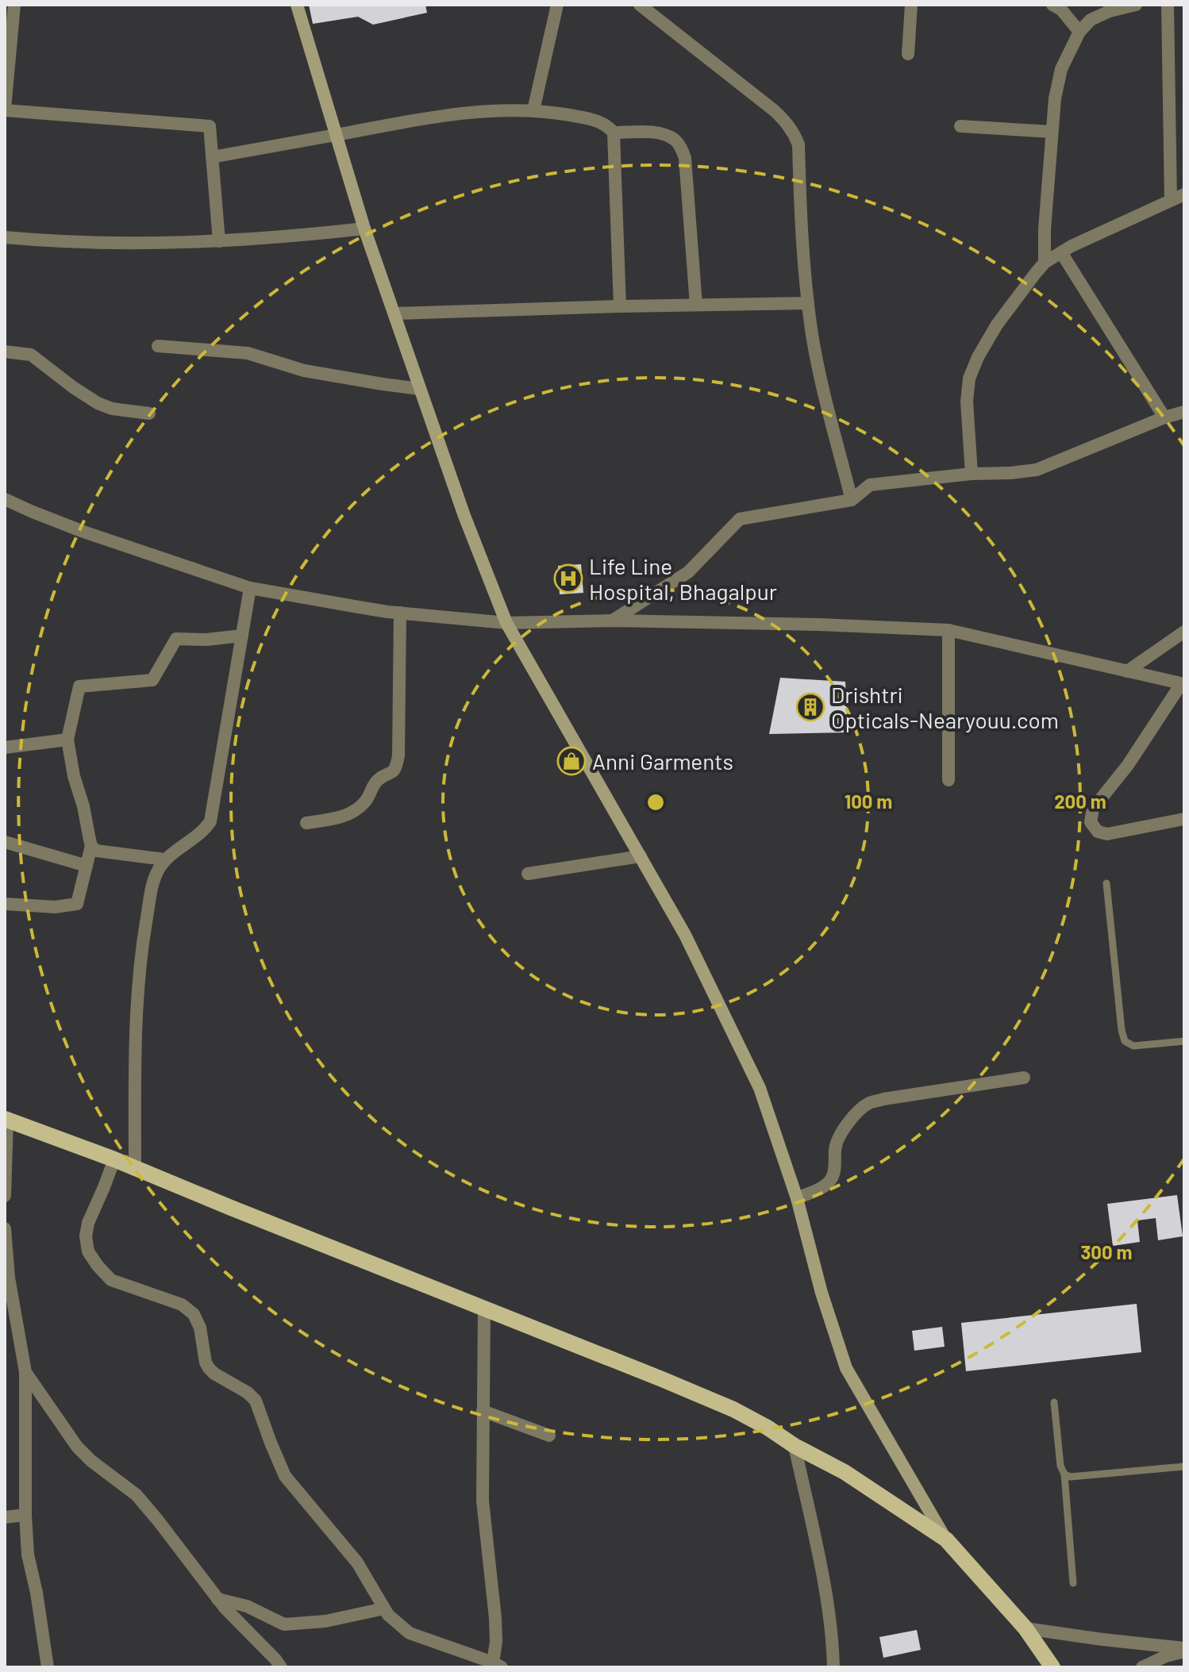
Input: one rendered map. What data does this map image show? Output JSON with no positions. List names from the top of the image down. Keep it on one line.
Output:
{"places":{"hospital":["Life Line Hospital, Bhagalpur"],"building":["Drishtri Opticals-Nearyouu.com"],"shop":["Anni Garments"]},"rings":["100 m","200 m","300 m"]}
